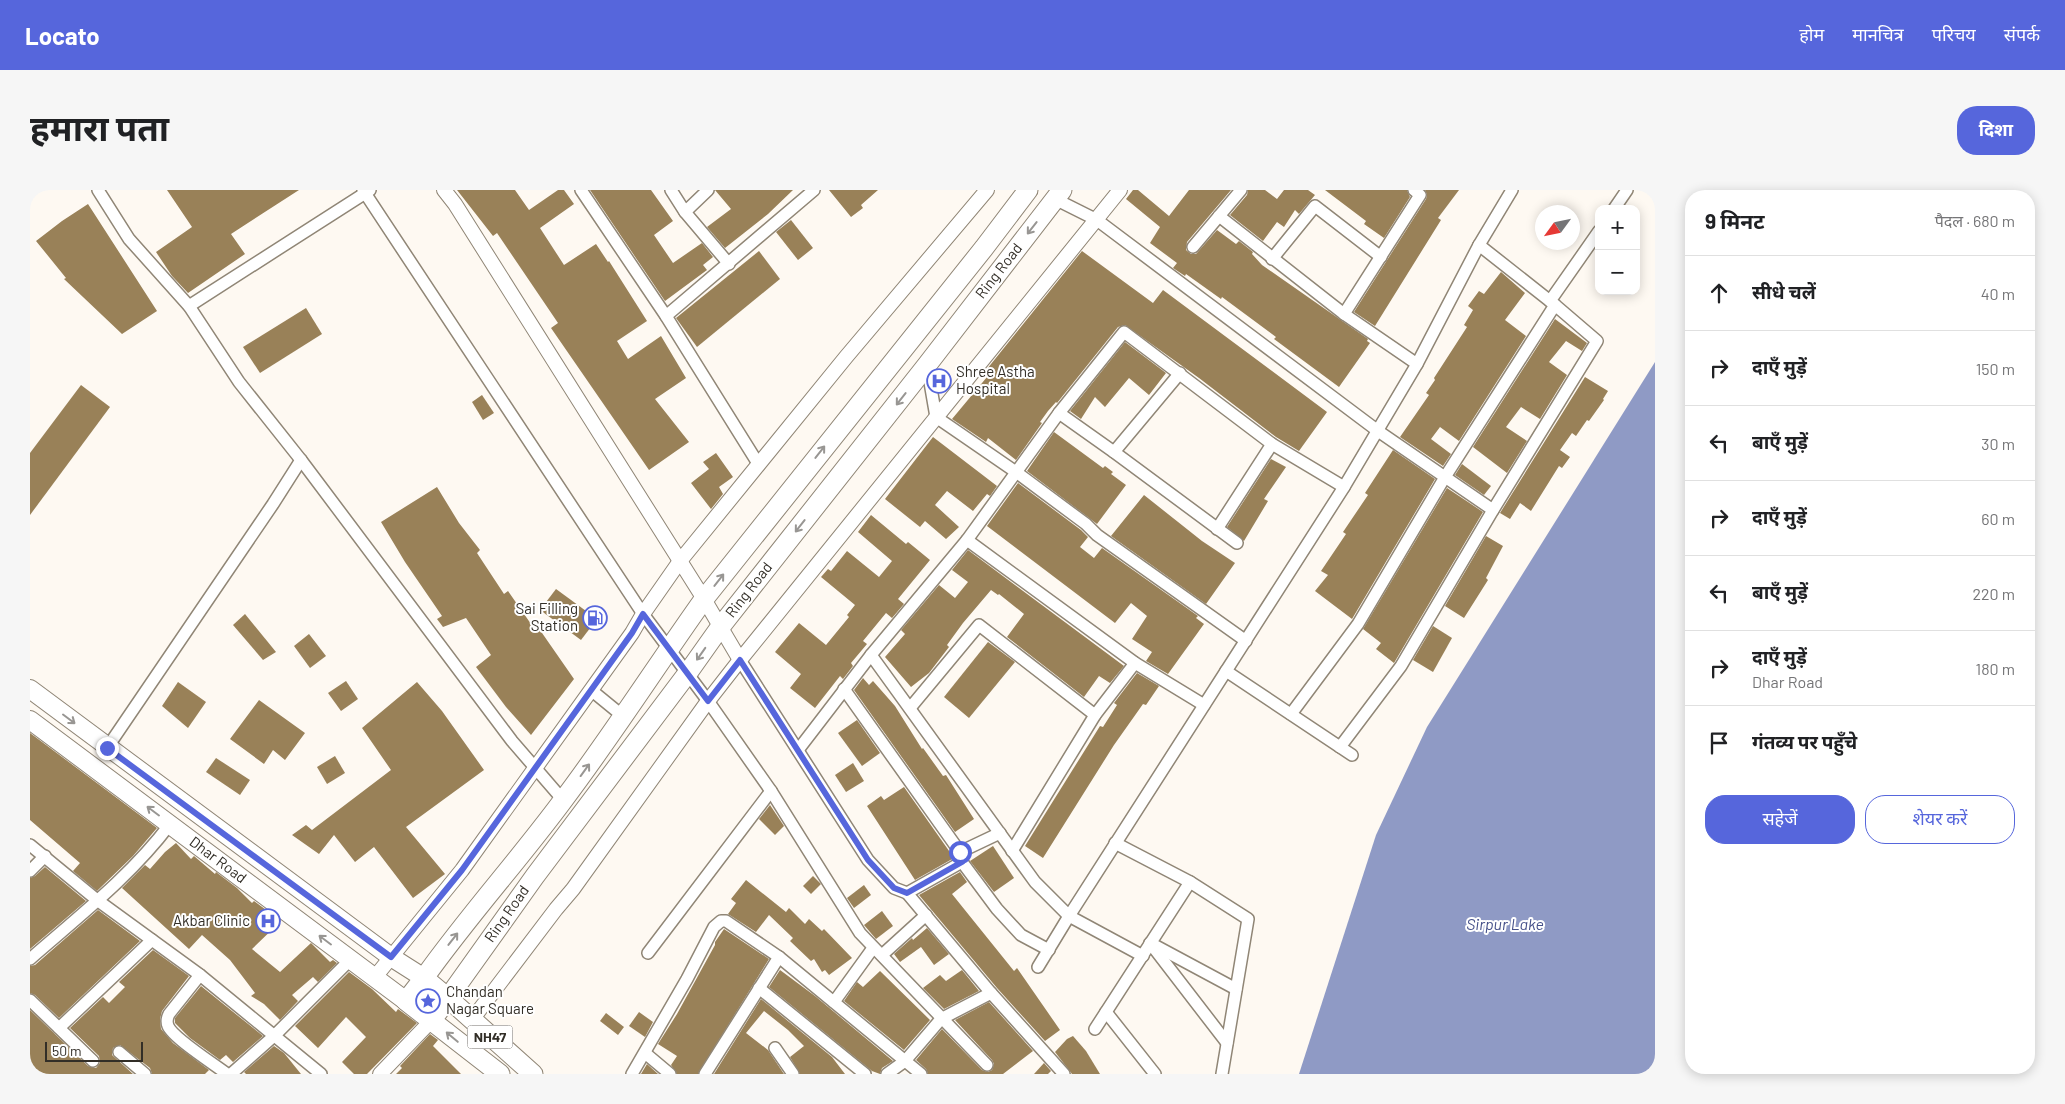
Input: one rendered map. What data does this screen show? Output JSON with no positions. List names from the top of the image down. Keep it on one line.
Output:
{"streets":{"highway":["Ring Road","NH47"],"main road":["Dhar Road"]},"crossings":[["Ring Road","Dhar Road"],["Ring Road","NH47"]],"water":["Sirpur Lake"],"places":{"hospital":["Shree Astha Hospital","Akbar Clinic"],"fuel station":["Sai Filling Station"],"place":["Chandan Nagar Square"]},"scale_bar":"50 m","north":"bottom left","page":{"header":"Locato","nav":["होम","मानचित्र","परिचय","संपर्क"],"title":"हमारा पता","buttons":["दिशा",["सहेजें","शेयर करें"]],"heading":["9 मिनट","पैदल · 680 m"],"map_buttons":["+","−"],"list":[["सीधे चलें","40 m"],["दाएँ मुड़ें","150 m"],["बाएँ मुड़ें","30 m"],["दाएँ मुड़ें","60 m"],["बाएँ मुड़ें","220 m"],["दाएँ मुड़ें","Dhar Road","180 m"],"गंतव्य पर पहुँचे"],"scale":"50 m"}}
